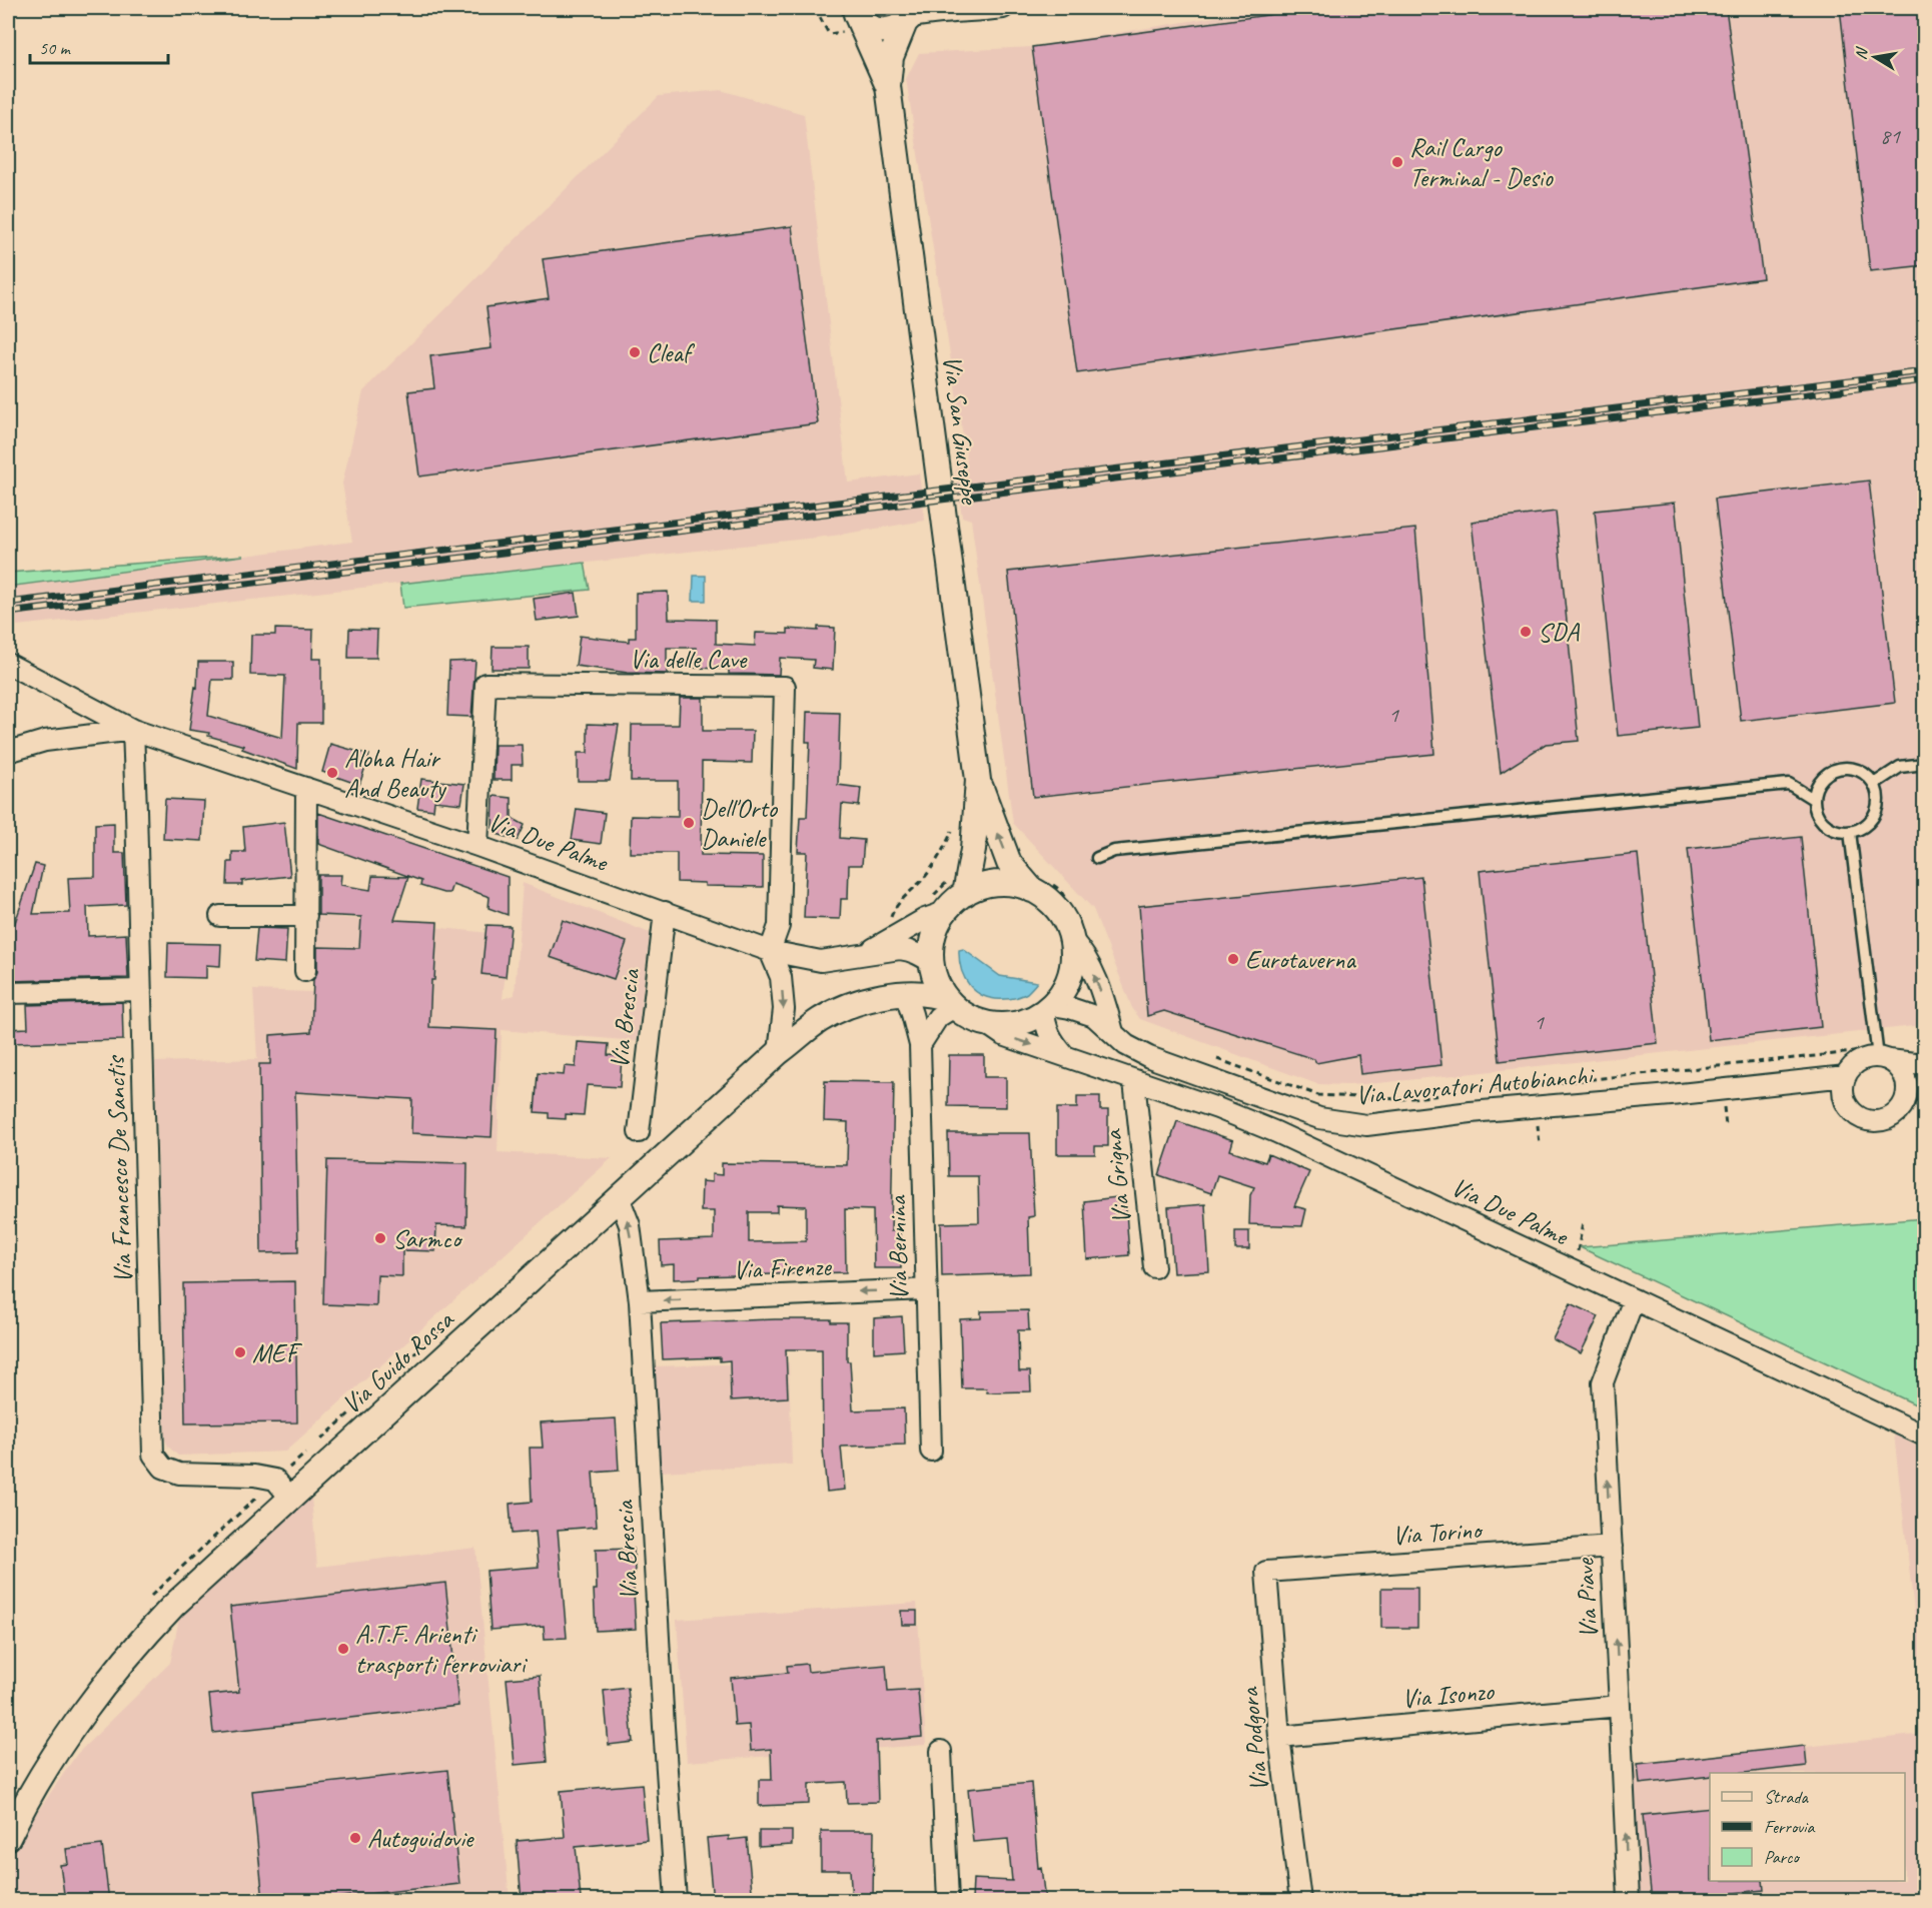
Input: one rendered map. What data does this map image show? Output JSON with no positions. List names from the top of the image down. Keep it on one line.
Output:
{"streets":{"street":["Via San Giuseppe","Via delle Cave","Via Due Palme","Via Brescia","Via Lavoratori Autobianchi","Via Francesco De Sanctis","Via Grigna","Via Bernina","Via Firenze","Via Guido Rossa","Via Torino","Via Piave","Via Isonzo","Via Podgora"]},"crossings":[["Via San Giuseppe","Via Due Palme"],["Via San Giuseppe","Via Lavoratori Autobianchi"],["Via San Giuseppe","Via Guido Rossa"],["Via delle Cave","Via Due Palme"],["Via Due Palme","Via Brescia"],["Via Due Palme","Via Lavoratori Autobianchi"],["Via Due Palme","Via Francesco De Sanctis"],["Via Due Palme","Via Grigna"],["Via Due Palme","Via Guido Rossa"],["Via Due Palme","Via Piave"],["Via Brescia","Via Firenze"],["Via Brescia","Via Guido Rossa"],["Via Lavoratori Autobianchi","Via Guido Rossa"],["Via Francesco De Sanctis","Via Guido Rossa"],["Via Bernina","Via Firenze"],["Via Bernina","Via Guido Rossa"],["Via Torino","Via Piave"],["Via Torino","Via Podgora"],["Via Piave","Via Isonzo"],["Via Isonzo","Via Podgora"]],"one_way":["Via Firenze","Via Piave"],"places":["Rail Cargo Terminal - Desio","Cleaf","SDA","Aloha Hair And Beauty","Dell'Orto Daniele","Eurotaverna","Sarmco","MEF","A.T.F. Arienti trasporti ferroviari","Autoguidovie"],"house_numbers":["81","1","1"],"legend":["Strada","Ferrovia","Parco"],"scale_bar":"50 m","north":"left"}
